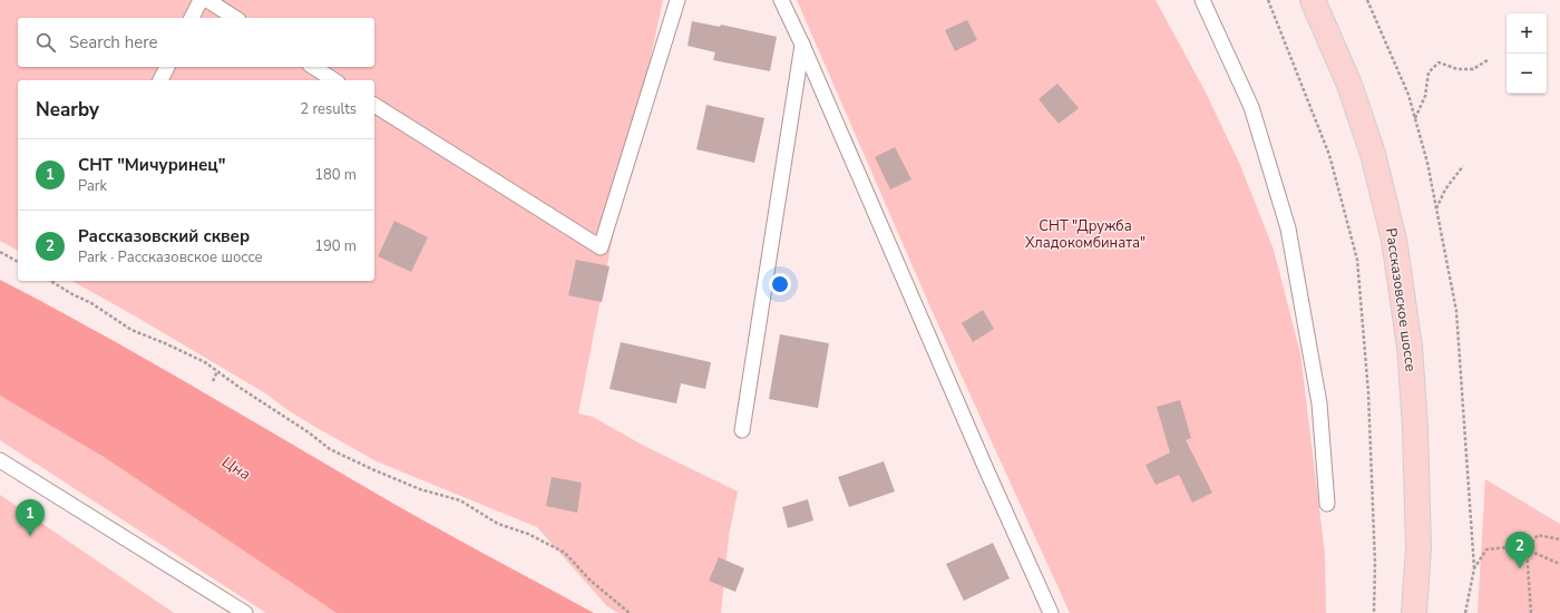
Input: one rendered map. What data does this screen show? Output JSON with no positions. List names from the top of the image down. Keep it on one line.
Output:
{"streets":{"main road":["Рассказовское шоссе"]},"water":["Цна"],"parks":["СНТ \"Дружба Хладокомбината\""],"page":{"map_buttons":["+","−"],"search":"Search here","heading":["Nearby","2 results"],"list":[{"mark":"1","name":"СНТ \"Мичуринец\"","note":"Park","value":"180 m"},{"mark":"2","name":"Рассказовский сквер","note":"Park · Рассказовское шоссе","value":"190 m"}],"pins":["1","2"]}}
